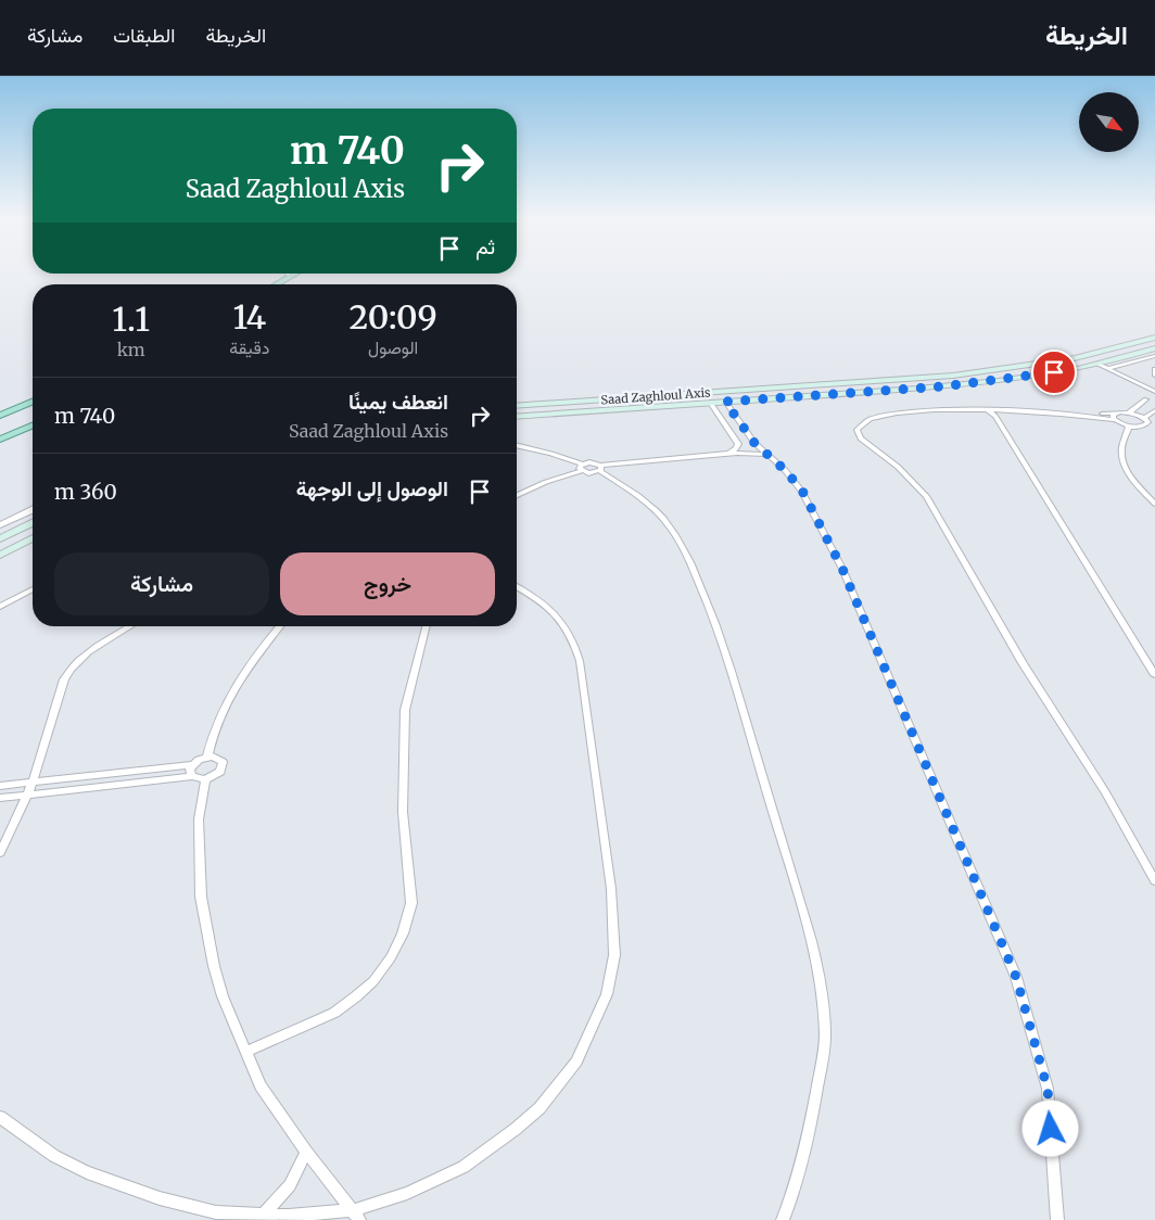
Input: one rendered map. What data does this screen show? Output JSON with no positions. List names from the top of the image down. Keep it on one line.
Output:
{"streets":{"main road":["Saad Zaghloul Axis"]},"north":"bottom right","page":{"header":"الخريطة","nav":["الخريطة","الطبقات","مشاركة"],"turn":["740 m","Saad Zaghloul Axis"],"then":"ثم","eta":["20:09","الوصول","14","دقيقة","1.1","km"],"list":[{"name":"انعطف يمينًا","note":"Saad Zaghloul Axis","value":"740 m"},{"name":"الوصول إلى الوجهة","value":"360 m"}],"buttons":["خروج","مشاركة"]}}
